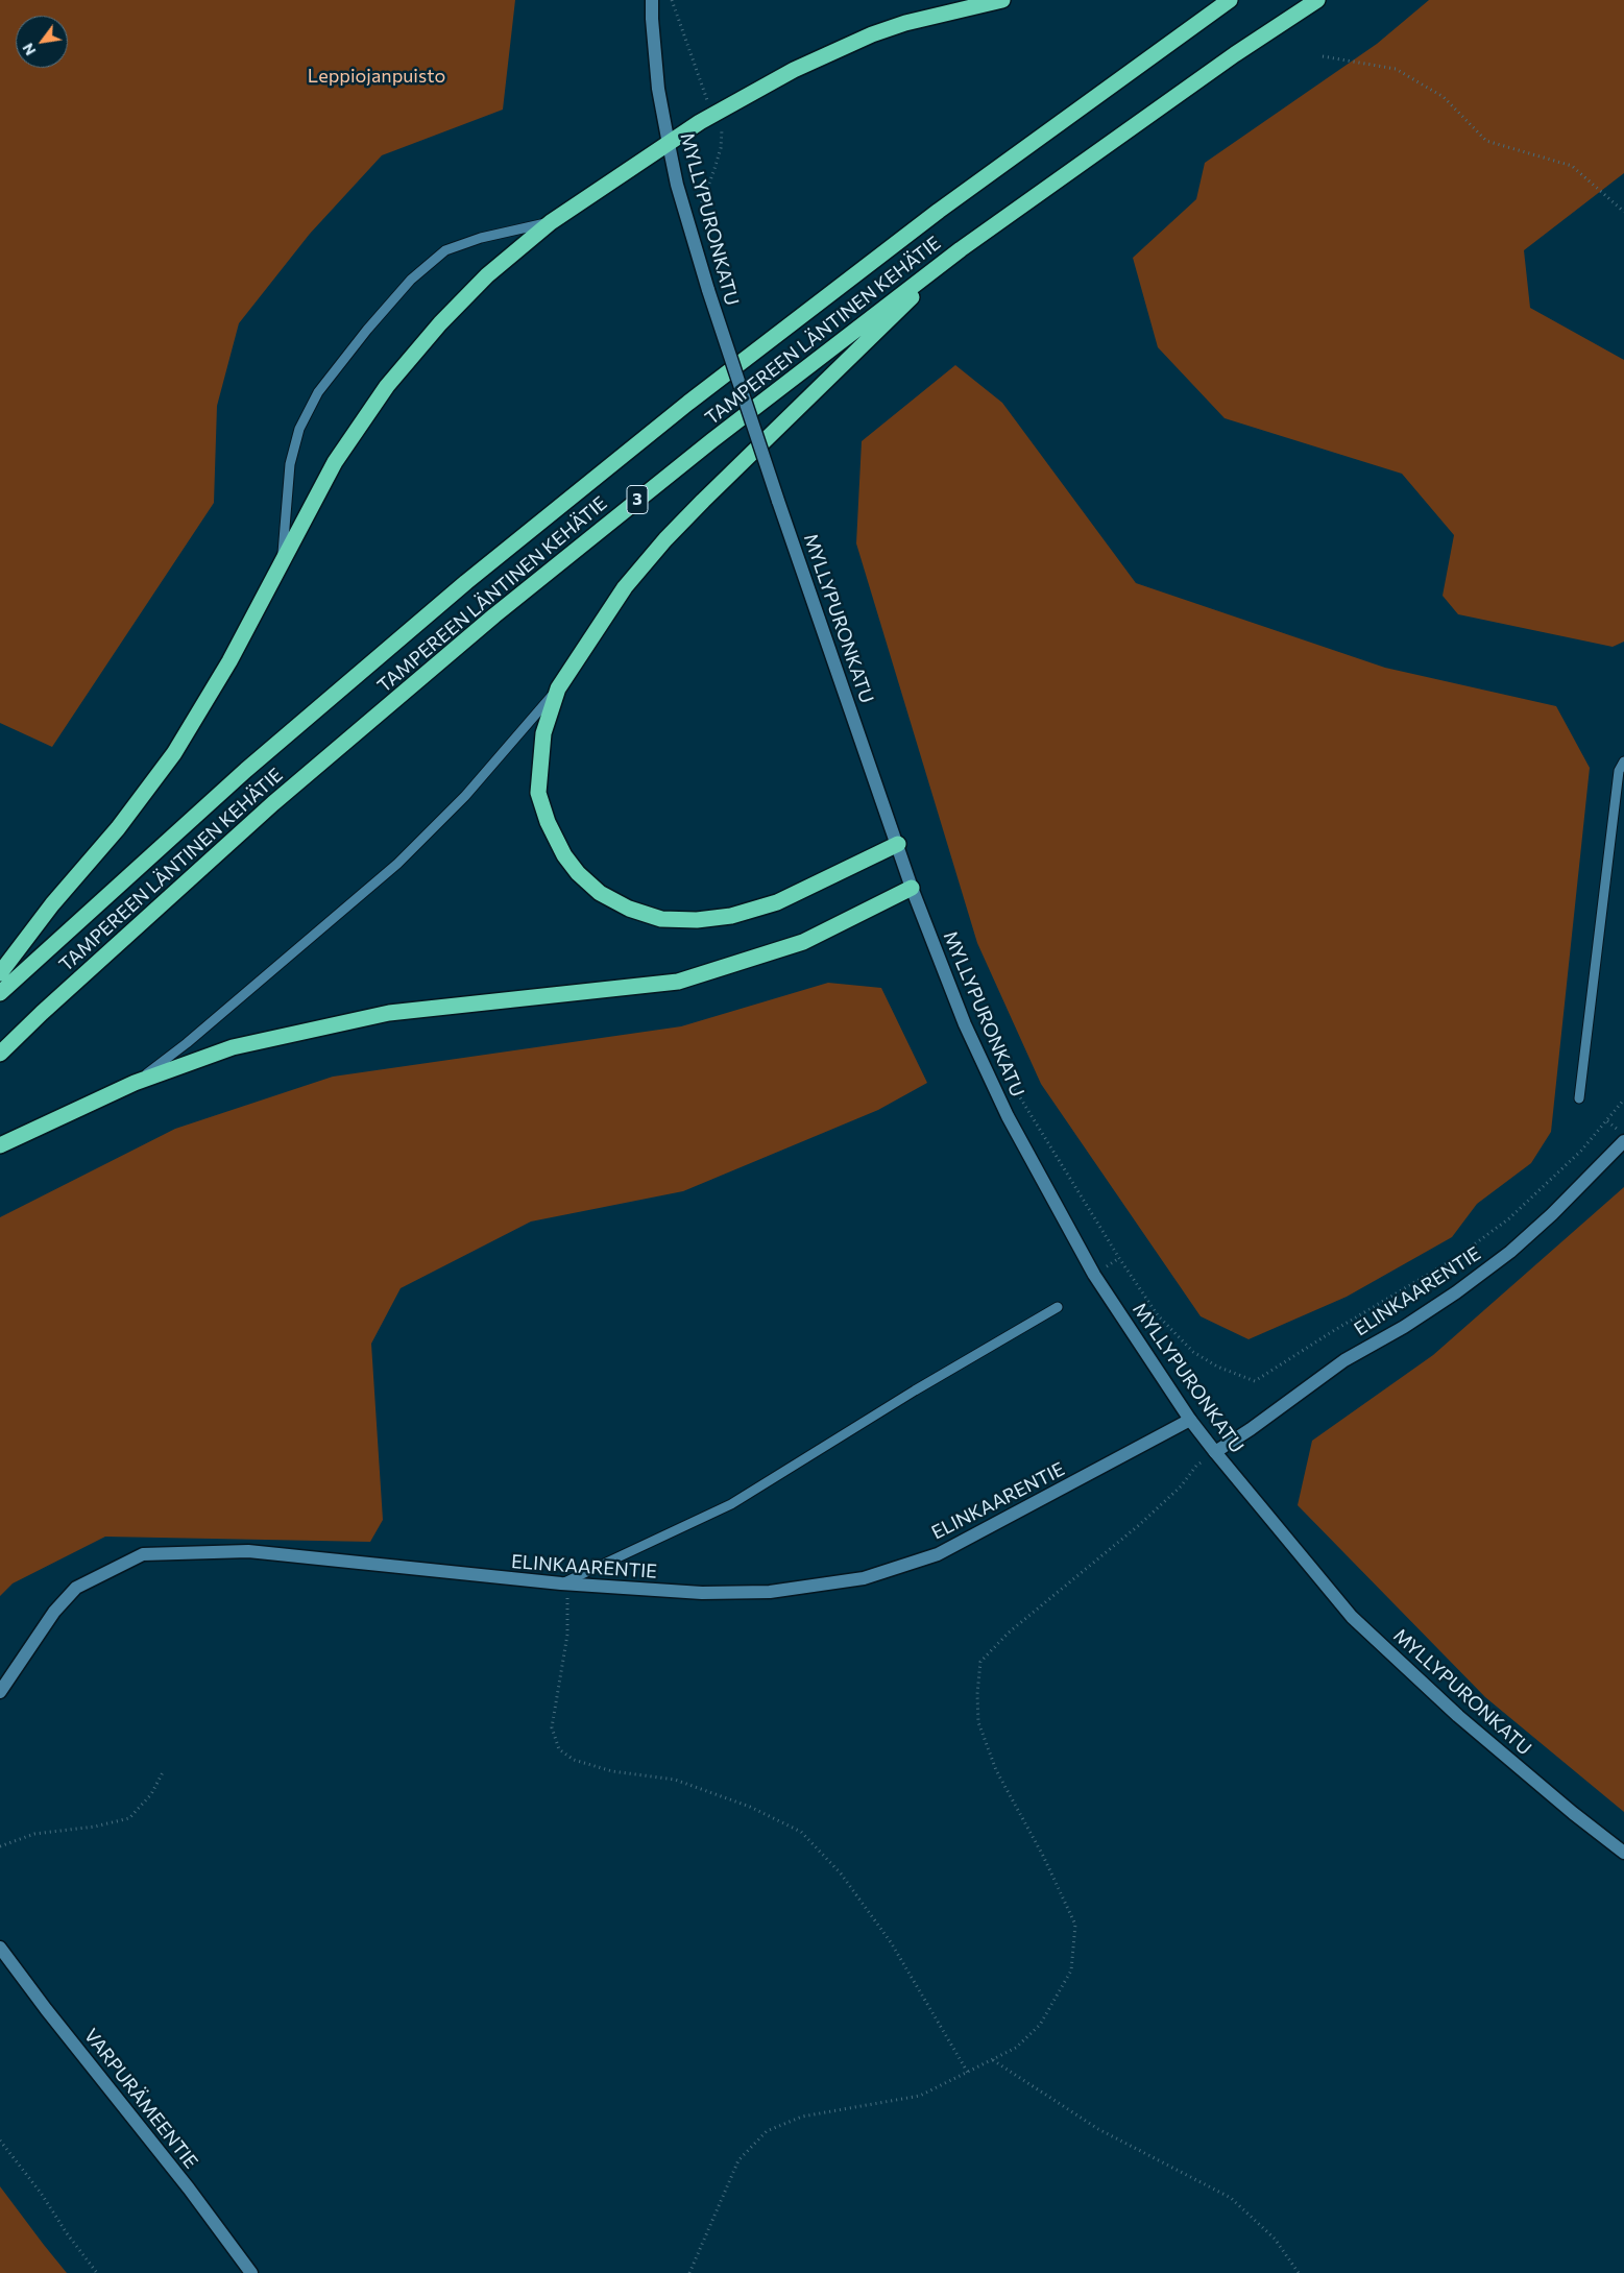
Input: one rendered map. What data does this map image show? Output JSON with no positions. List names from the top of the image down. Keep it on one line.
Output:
{"streets":{"highway":["TAMPEREEN LÄNTINEN KEHÄTIE","3"],"street":["MYLLYPURONKATU","ELINKAARENTIE","VARPURÄMEENTIE"]},"crossings":[["MYLLYPURONKATU","ELINKAARENTIE"]],"parks":["Leppiojanpuisto"],"north":"bottom left"}
